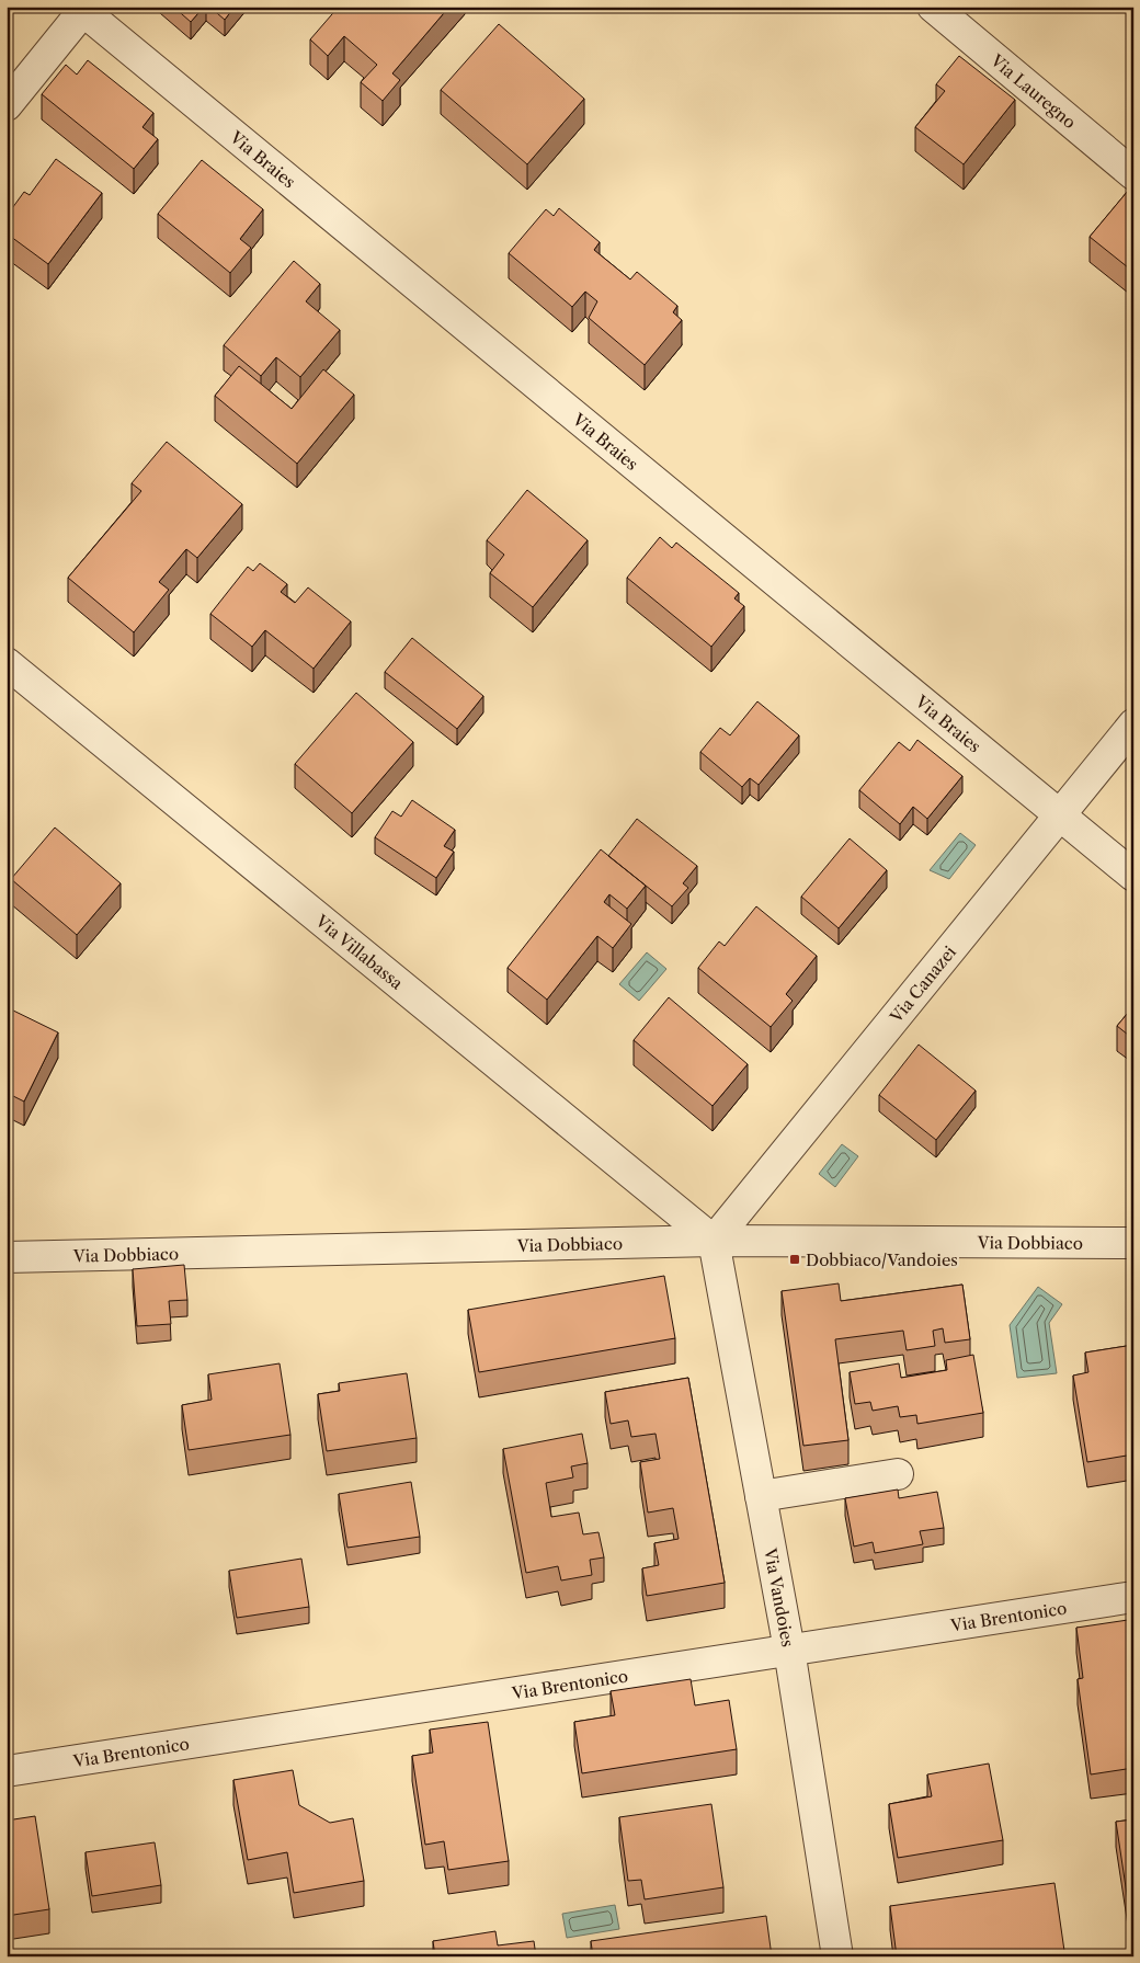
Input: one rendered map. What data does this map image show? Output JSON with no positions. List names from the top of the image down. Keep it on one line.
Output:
{"streets":{"street":["Via Lauregno","Via Braies","Via Villabassa","Via Canazei","Via Dobbiaco","Via Vandoies","Via Brentonico"]},"crossings":[["Via Braies","Via Canazei"],["Via Villabassa","Via Canazei"],["Via Villabassa","Via Dobbiaco"],["Via Villabassa","Via Vandoies"],["Via Canazei","Via Dobbiaco"],["Via Canazei","Via Vandoies"],["Via Dobbiaco","Via Vandoies"],["Via Vandoies","Via Brentonico"]],"places":{"transit":["Dobbiaco/Vandoies"]}}
